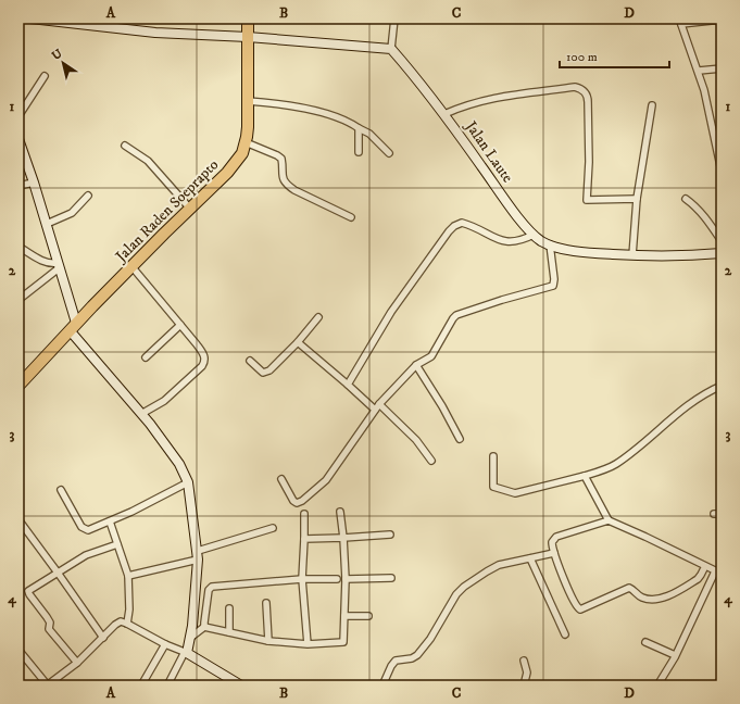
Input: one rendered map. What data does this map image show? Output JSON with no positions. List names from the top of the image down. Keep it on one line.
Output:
{"streets":{"highway":["Jalan Raden Soeprapto"],"street":["Jalan Laute"]},"scale_bar":"100 m","north":"top left","grid":{"columns":["A","B","C","D"],"rows":["1","2","3","4"]}}
